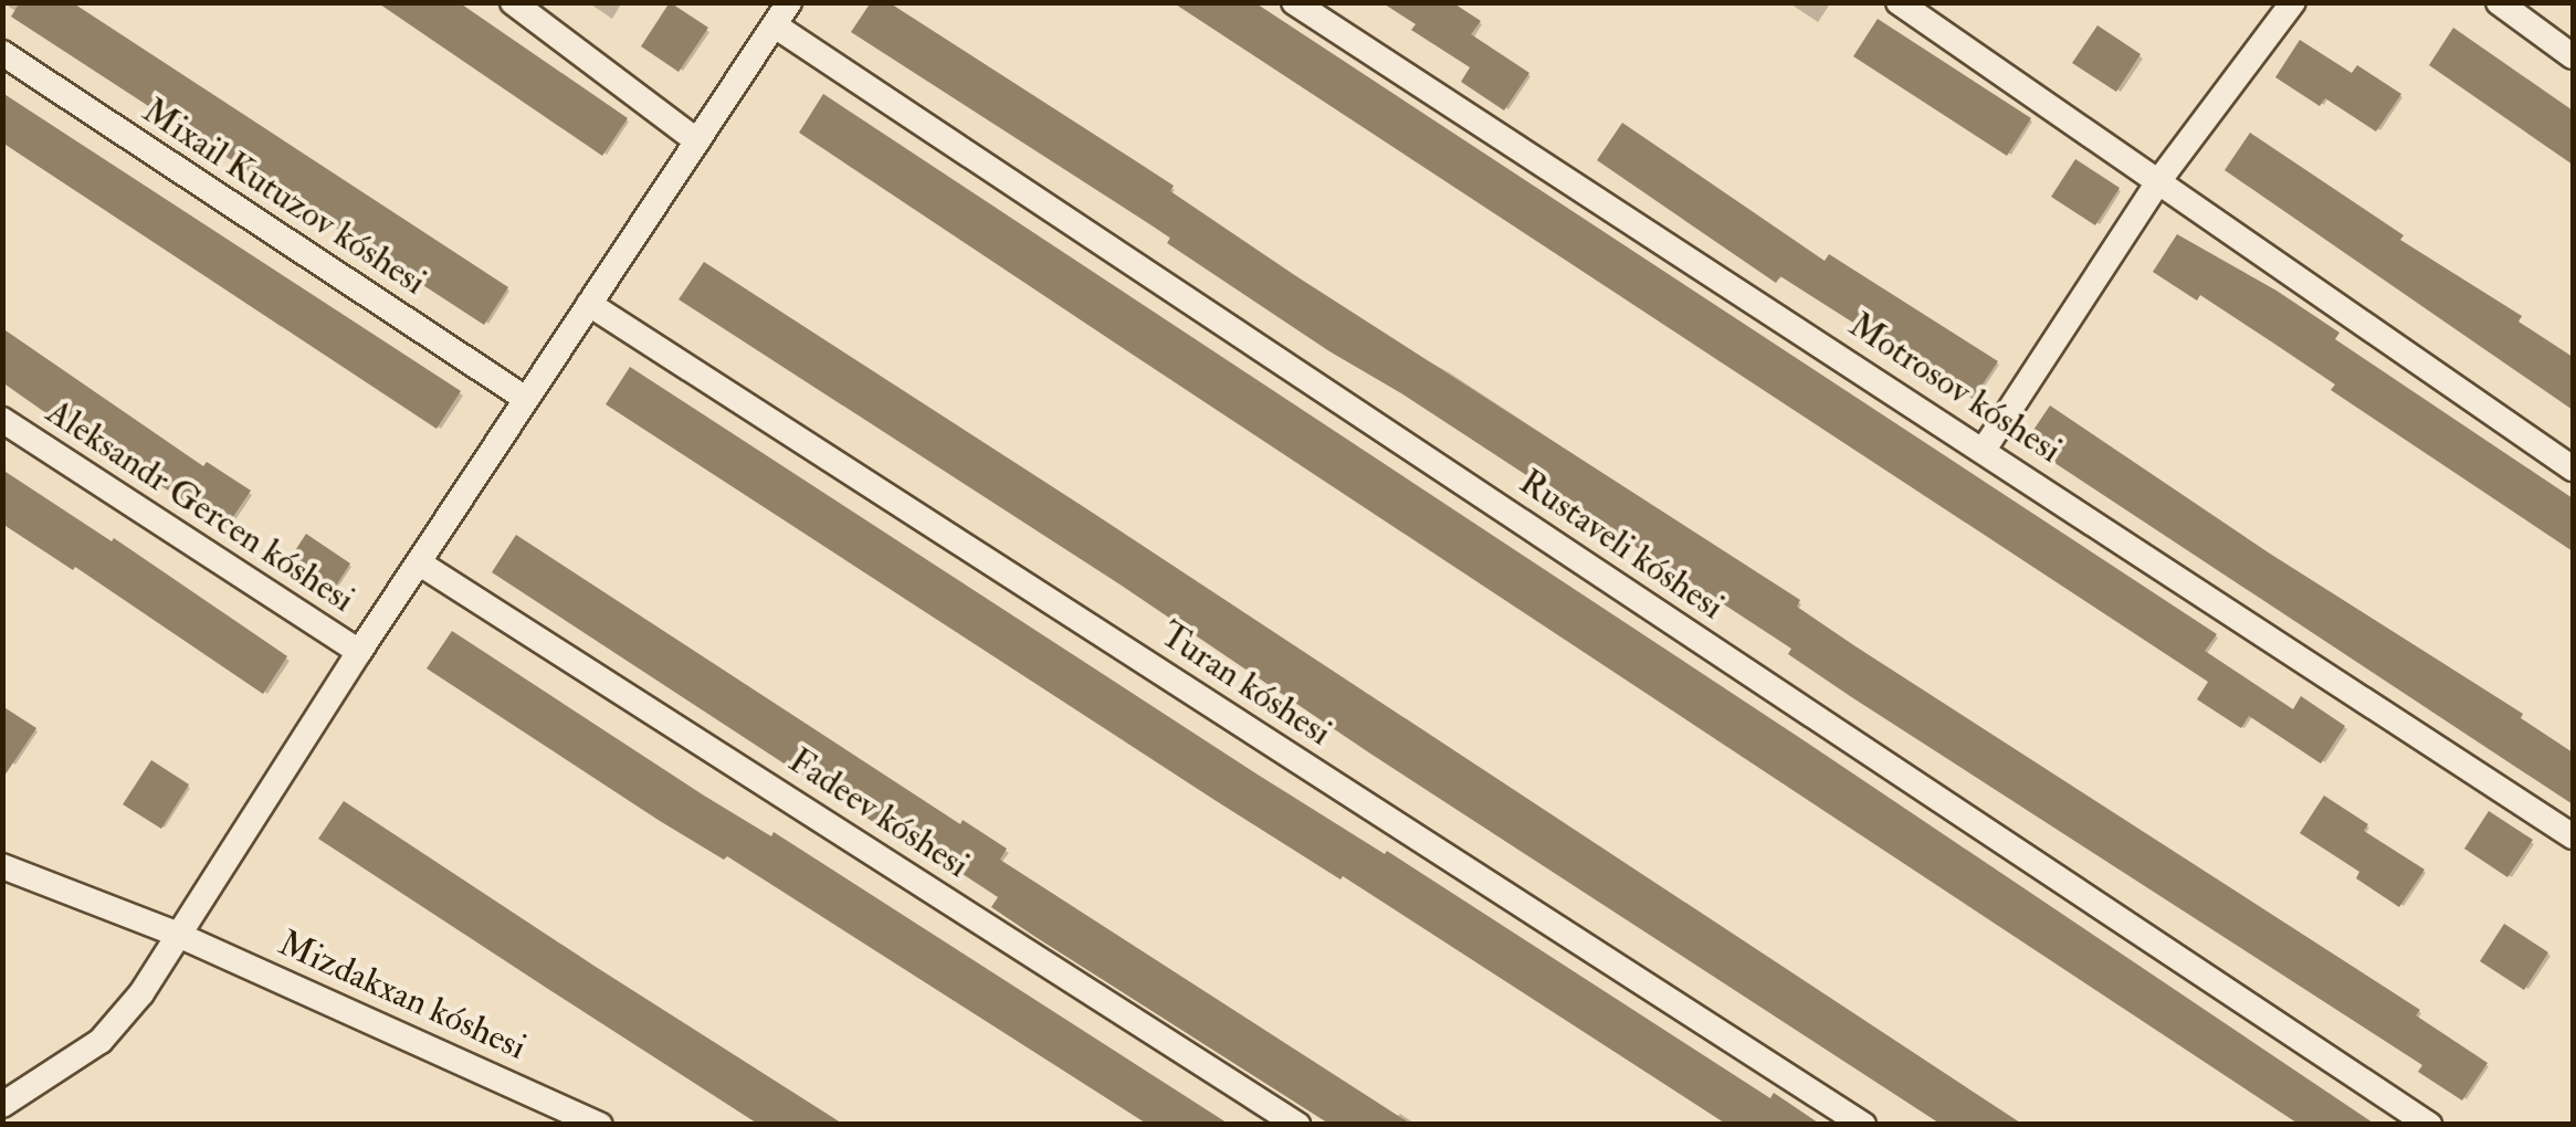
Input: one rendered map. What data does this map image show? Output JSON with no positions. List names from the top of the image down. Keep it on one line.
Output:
{"streets":{"street":["Mixail Kutuzov kóshesi","Motrosov kóshesi","Aleksandr Gercen kóshesi","Rustaveli kóshesi","Turan kóshesi","Fadeev kóshesi","Mizdakxan kóshesi"]}}
